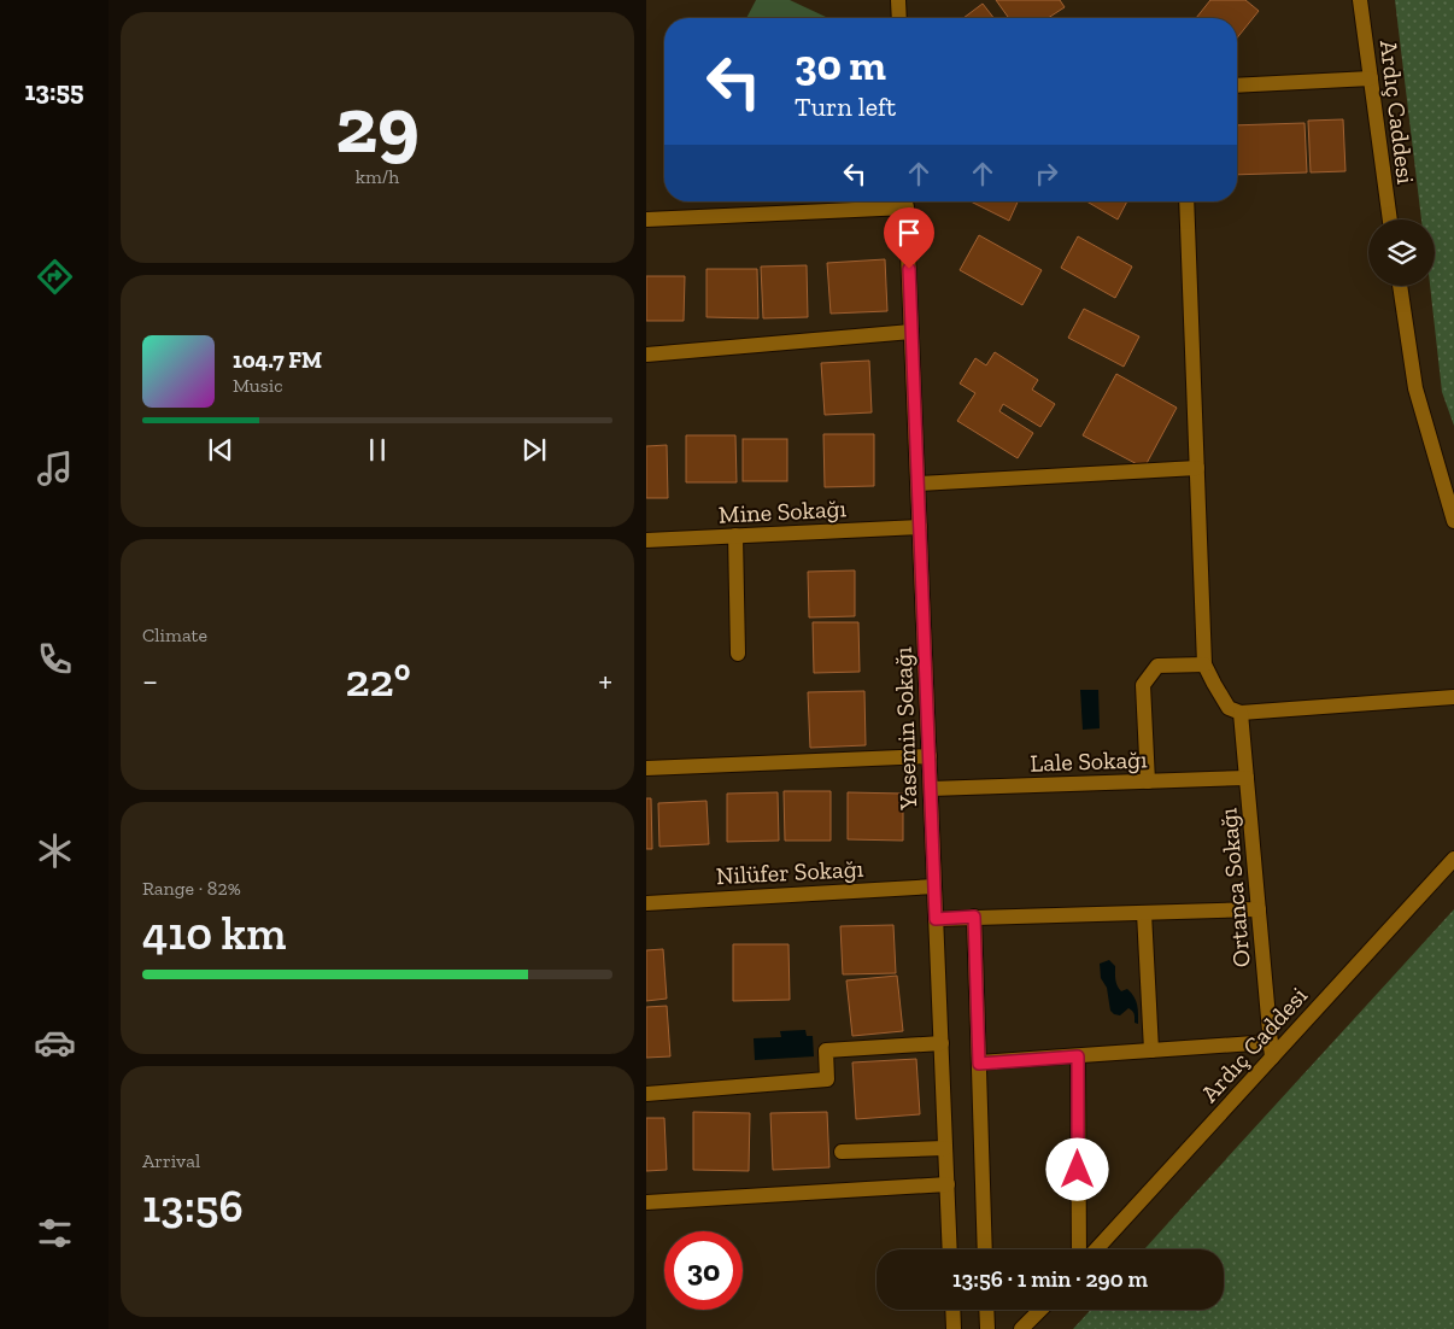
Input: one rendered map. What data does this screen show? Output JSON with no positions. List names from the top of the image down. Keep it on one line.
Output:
{"streets":{"street":["Ardıç Caddesi","Mine Sokağı","Yasemin Sokağı","Lale Sokağı","Nilüfer Sokağı","Ortanca Sokağı"]},"crossings":[["Ardıç Caddesi","Ortanca Sokağı"],["Mine Sokağı","Yasemin Sokağı"],["Yasemin Sokağı","Lale Sokağı"],["Yasemin Sokağı","Nilüfer Sokağı"],["Lale Sokağı","Ortanca Sokağı"]],"page":{"tabs":"13:55","tile":[["29","km/h"],"Climate",["Range · 82%","410 km"],["Arrival","13:56"]],"turn":["30 m","Turn left"],"song":["104.7 FM","Music"],"heat":["−","22°","+"],"limit":"30","trip":"13:56 · 1 min · 290 m"}}
